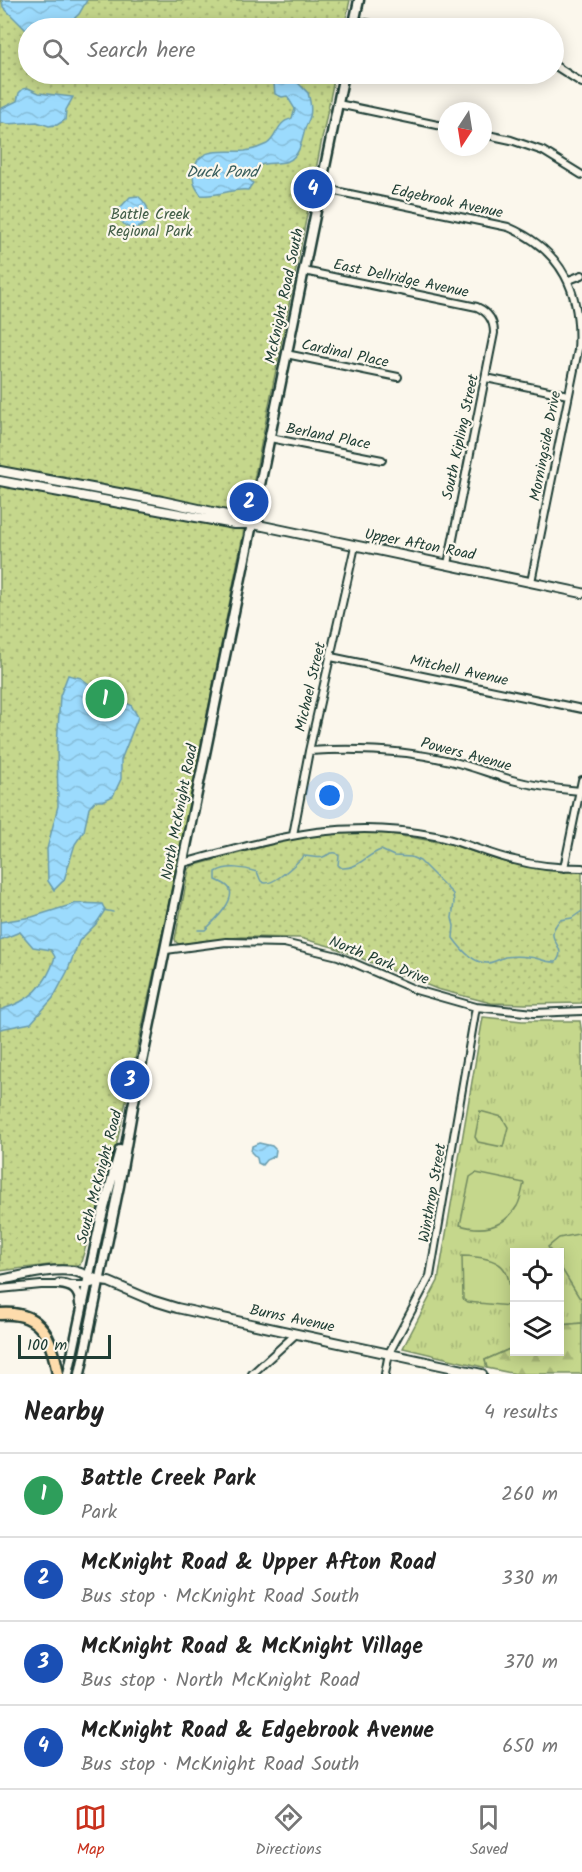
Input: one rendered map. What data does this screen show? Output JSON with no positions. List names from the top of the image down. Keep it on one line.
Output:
{"streets":{"main road":["McKnight Road South","North McKnight Road","South McKnight Road"],"street":["Edgebrook Avenue","East Dellridge Avenue","Cardinal Place","Berland Place","South Kipling Street","Morningside Drive","Upper Afton Road","Mitchell Avenue","Michael Street","Powers Avenue","North Park Drive","Winthrop Street","Burns Avenue"]},"crossings":[["Edgebrook Avenue","McKnight Road South"],["Edgebrook Avenue","Morningside Drive"],["East Dellridge Avenue","McKnight Road South"],["East Dellridge Avenue","South Kipling Street"],["McKnight Road South","Cardinal Place"],["McKnight Road South","Berland Place"],["McKnight Road South","Upper Afton Road"],["McKnight Road South","North McKnight Road"],["South Kipling Street","Upper Afton Road"],["Morningside Drive","Upper Afton Road"],["Upper Afton Road","Michael Street"],["Upper Afton Road","North McKnight Road"],["Mitchell Avenue","Michael Street"],["Michael Street","Powers Avenue"],["North McKnight Road","North Park Drive"],["North McKnight Road","South McKnight Road"],["North Park Drive","Winthrop Street"],["South McKnight Road","Burns Avenue"],["Winthrop Street","Burns Avenue"]],"water":["Duck Pond"],"parks":["Battle Creek Regional Park"],"scale_bar":"100 m","north":"bottom","page":{"search":"Search here","pins":["4","2","1","3"],"scale":"100 m","heading":["Nearby","4 results"],"list":[{"mark":"1","name":"Battle Creek Park","note":"Park","value":"260 m"},{"mark":"2","name":"McKnight Road & Upper Afton Road","note":"Bus stop · McKnight Road South","value":"330 m"},{"mark":"3","name":"McKnight Road & McKnight Village","note":"Bus stop · North McKnight Road","value":"370 m"},{"mark":"4","name":"McKnight Road & Edgebrook Avenue","note":"Bus stop · McKnight Road South","value":"650 m"}],"nav":["Map","Directions","Saved"]}}
